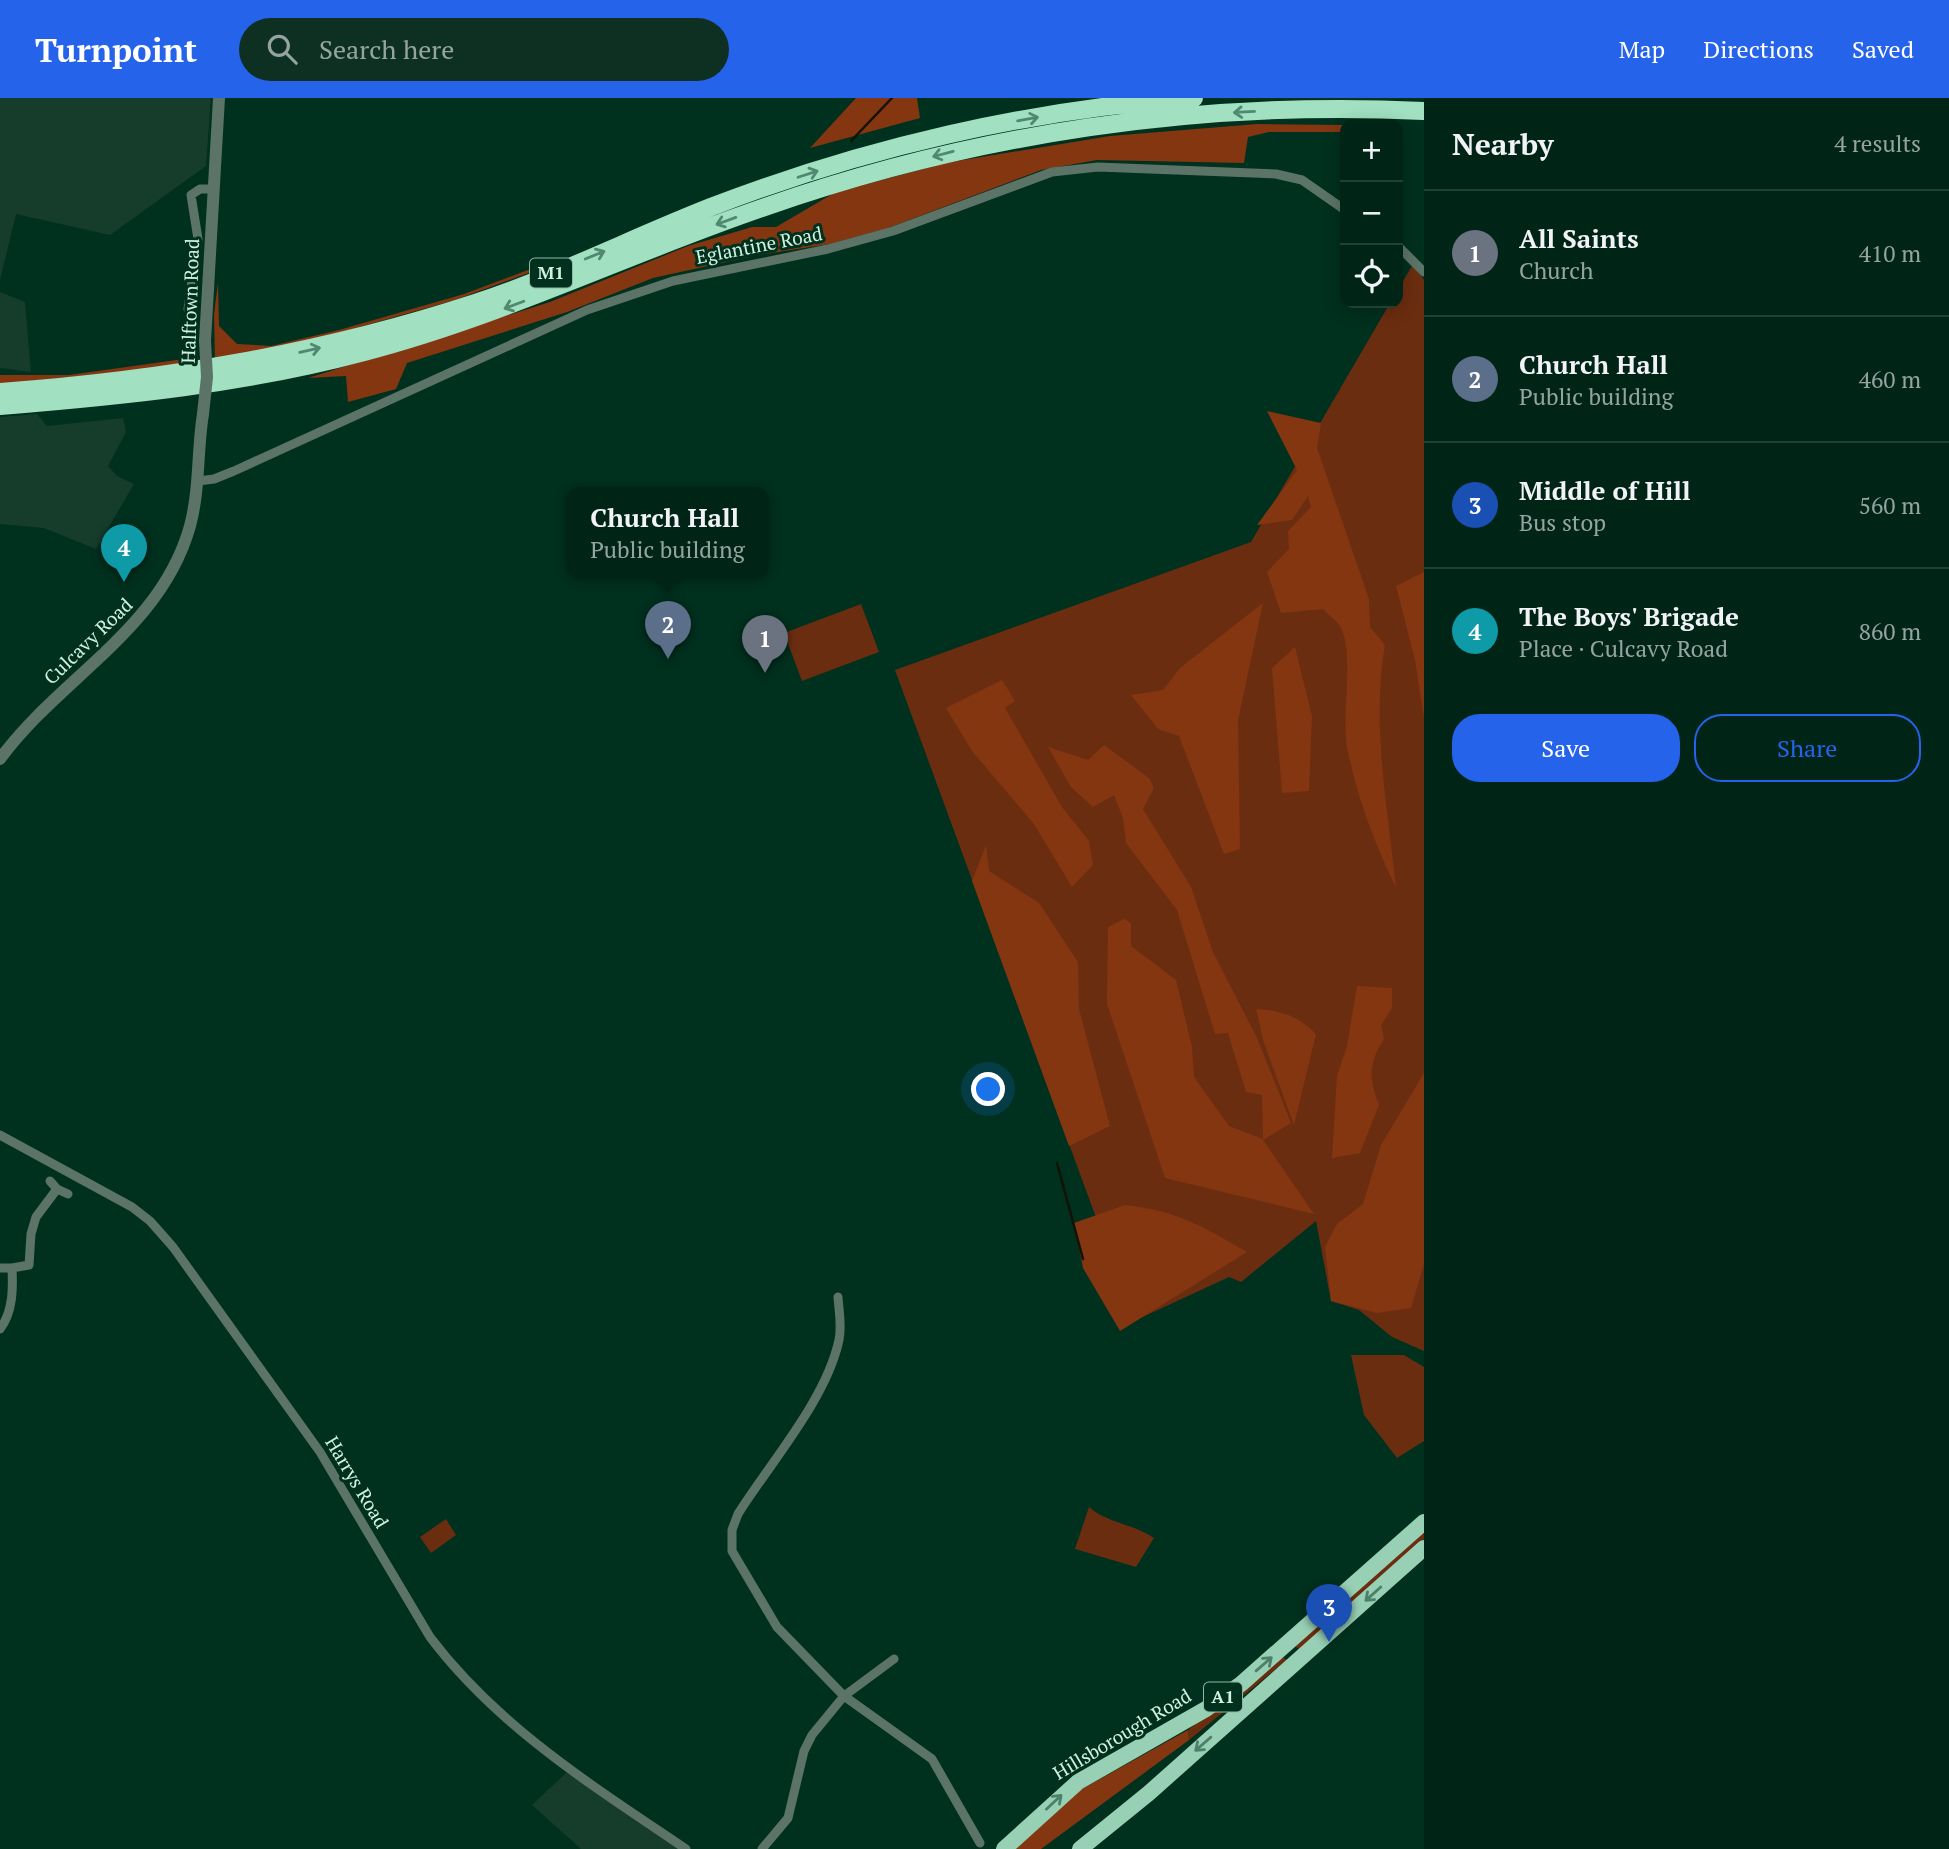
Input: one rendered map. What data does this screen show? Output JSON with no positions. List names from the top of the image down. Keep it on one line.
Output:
{"streets":{"highway":["M1","A1","Hillsborough Road"],"street":["Eglantine Road","Halftown Road","Culcavy Road","Harrys Road"]},"crossings":[["Eglantine Road","Culcavy Road"],["Halftown Road","Culcavy Road"]],"page":{"header":"Turnpoint","search":"Search here","nav":["Map","Directions","Saved"],"heading":["Nearby","4 results"],"map_buttons":["+","−"],"list":[{"mark":"1","name":"All Saints","note":"Church","value":"410 m"},{"mark":"2","name":"Church Hall","note":"Public building","value":"460 m"},{"mark":"3","name":"Middle of Hill","note":"Bus stop","value":"560 m"},{"mark":"4","name":"The Boys' Brigade","note":"Place · Culcavy Road","value":"860 m"}],"popup":["Church Hall","Public building"],"pins":["4","2","1","3"],"buttons":["Save","Share"]}}
